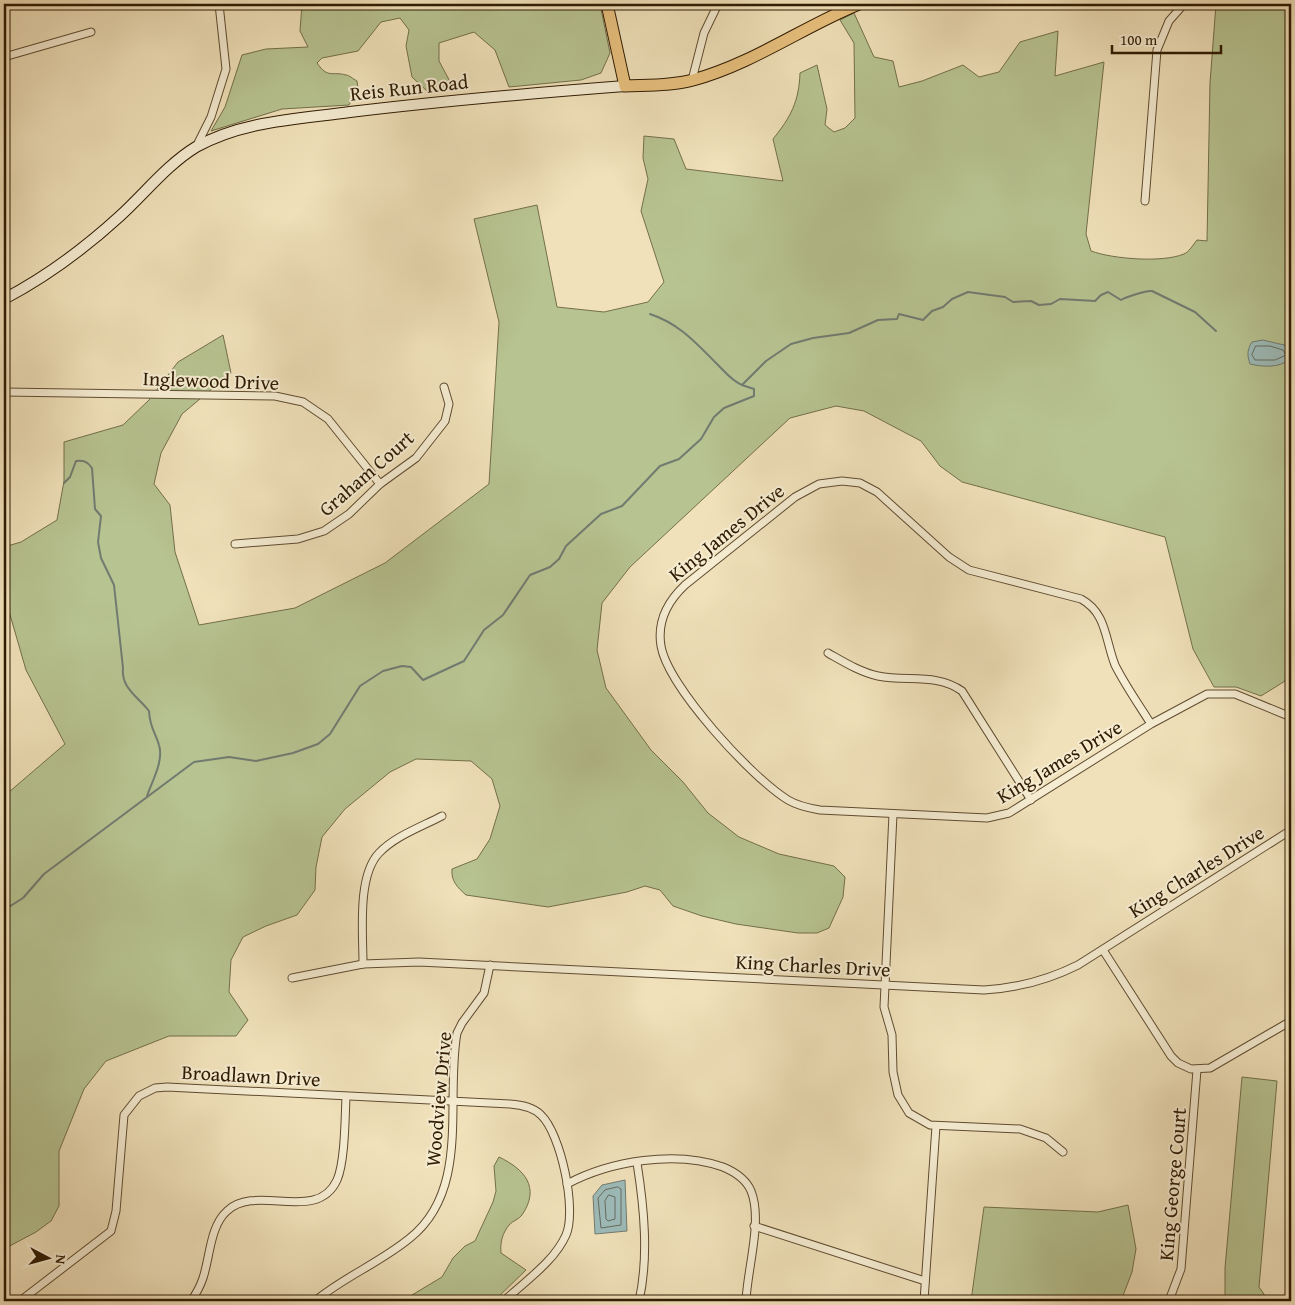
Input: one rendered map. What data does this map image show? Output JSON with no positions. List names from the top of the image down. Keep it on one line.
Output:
{"streets":{"main road":["Reis Run Road"],"street":["Inglewood Drive","Graham Court","King James Drive","King Charles Drive","Broadlawn Drive","Woodview Drive","King George Court"]},"crossings":[["Inglewood Drive","Graham Court"],["King Charles Drive","Woodview Drive"],["Broadlawn Drive","Woodview Drive"]],"scale_bar":"100 m","north":"right"}
